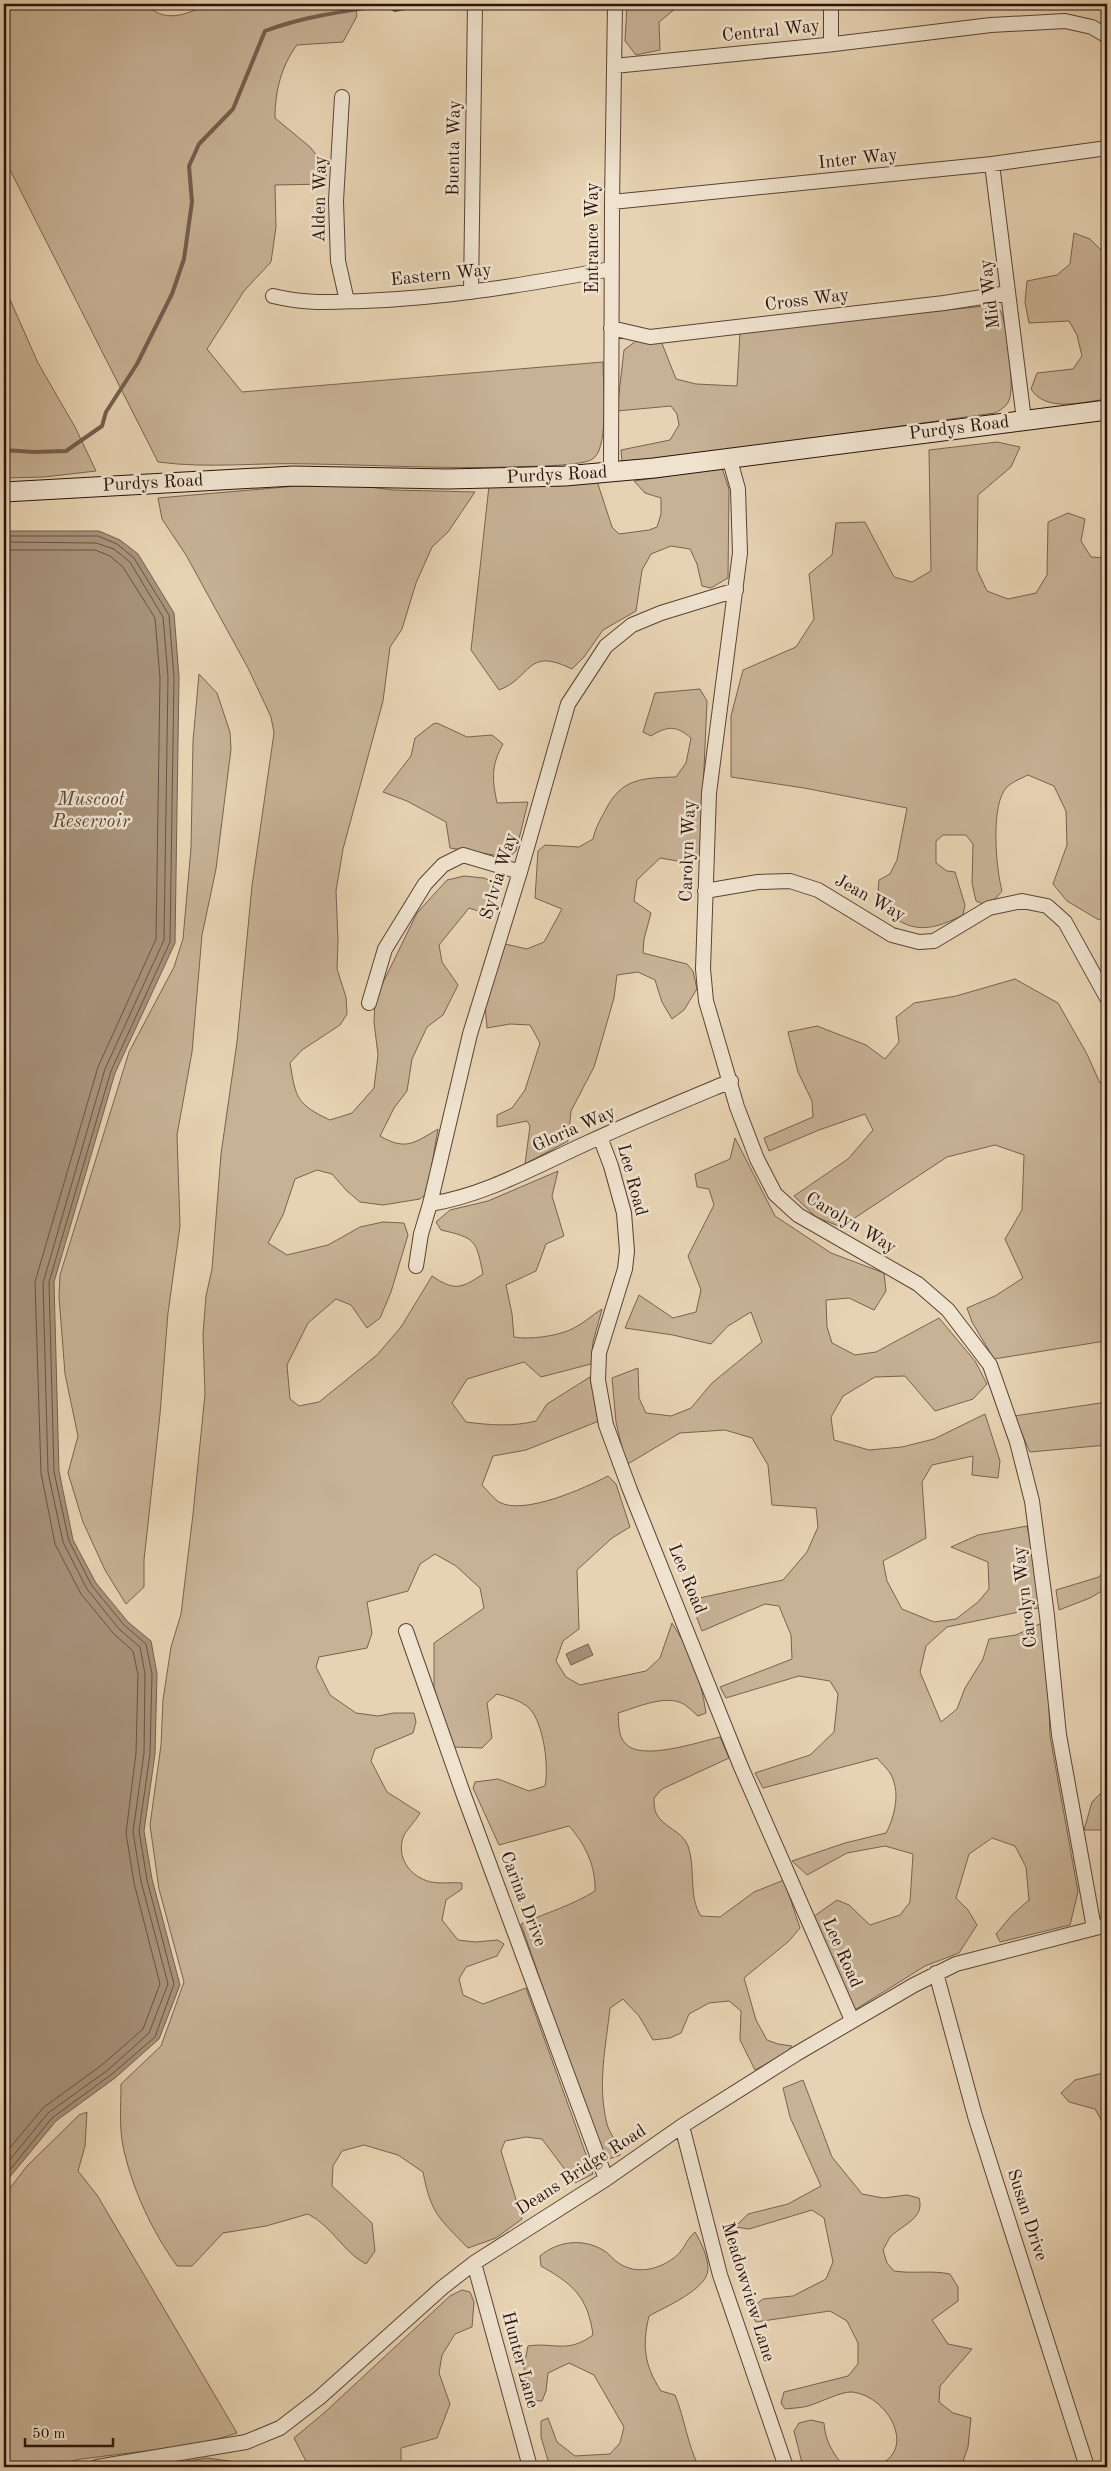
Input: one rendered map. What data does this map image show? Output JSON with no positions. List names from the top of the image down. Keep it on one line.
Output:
{"streets":{"main road":["Purdys Road"],"street":["Central Way","Buenta Way","Inter Way","Alden Way","Entrance Way","Eastern Way","Mid Way","Cross Way","Carolyn Way","Sylvia Way","Jean Way","Gloria Way","Lee Road","Carina Drive","Deans Bridge Road","Susan Drive","Meadowview Lane","Hunter Lane"]},"crossings":[["Central Way","Entrance Way"],["Buenta Way","Eastern Way"],["Inter Way","Entrance Way"],["Inter Way","Mid Way"],["Alden Way","Eastern Way"],["Entrance Way","Eastern Way"],["Entrance Way","Cross Way"],["Entrance Way","Purdys Road"],["Mid Way","Cross Way"],["Mid Way","Purdys Road"],["Purdys Road","Carolyn Way"],["Carolyn Way","Sylvia Way"],["Carolyn Way","Jean Way"],["Carolyn Way","Gloria Way"],["Carolyn Way","Deans Bridge Road"],["Sylvia Way","Gloria Way"],["Gloria Way","Lee Road"],["Lee Road","Deans Bridge Road"],["Carina Drive","Deans Bridge Road"],["Deans Bridge Road","Susan Drive"],["Deans Bridge Road","Meadowview Lane"],["Deans Bridge Road","Hunter Lane"]],"water":["Muscoot Reservoir"],"scale_bar":"50 m"}
